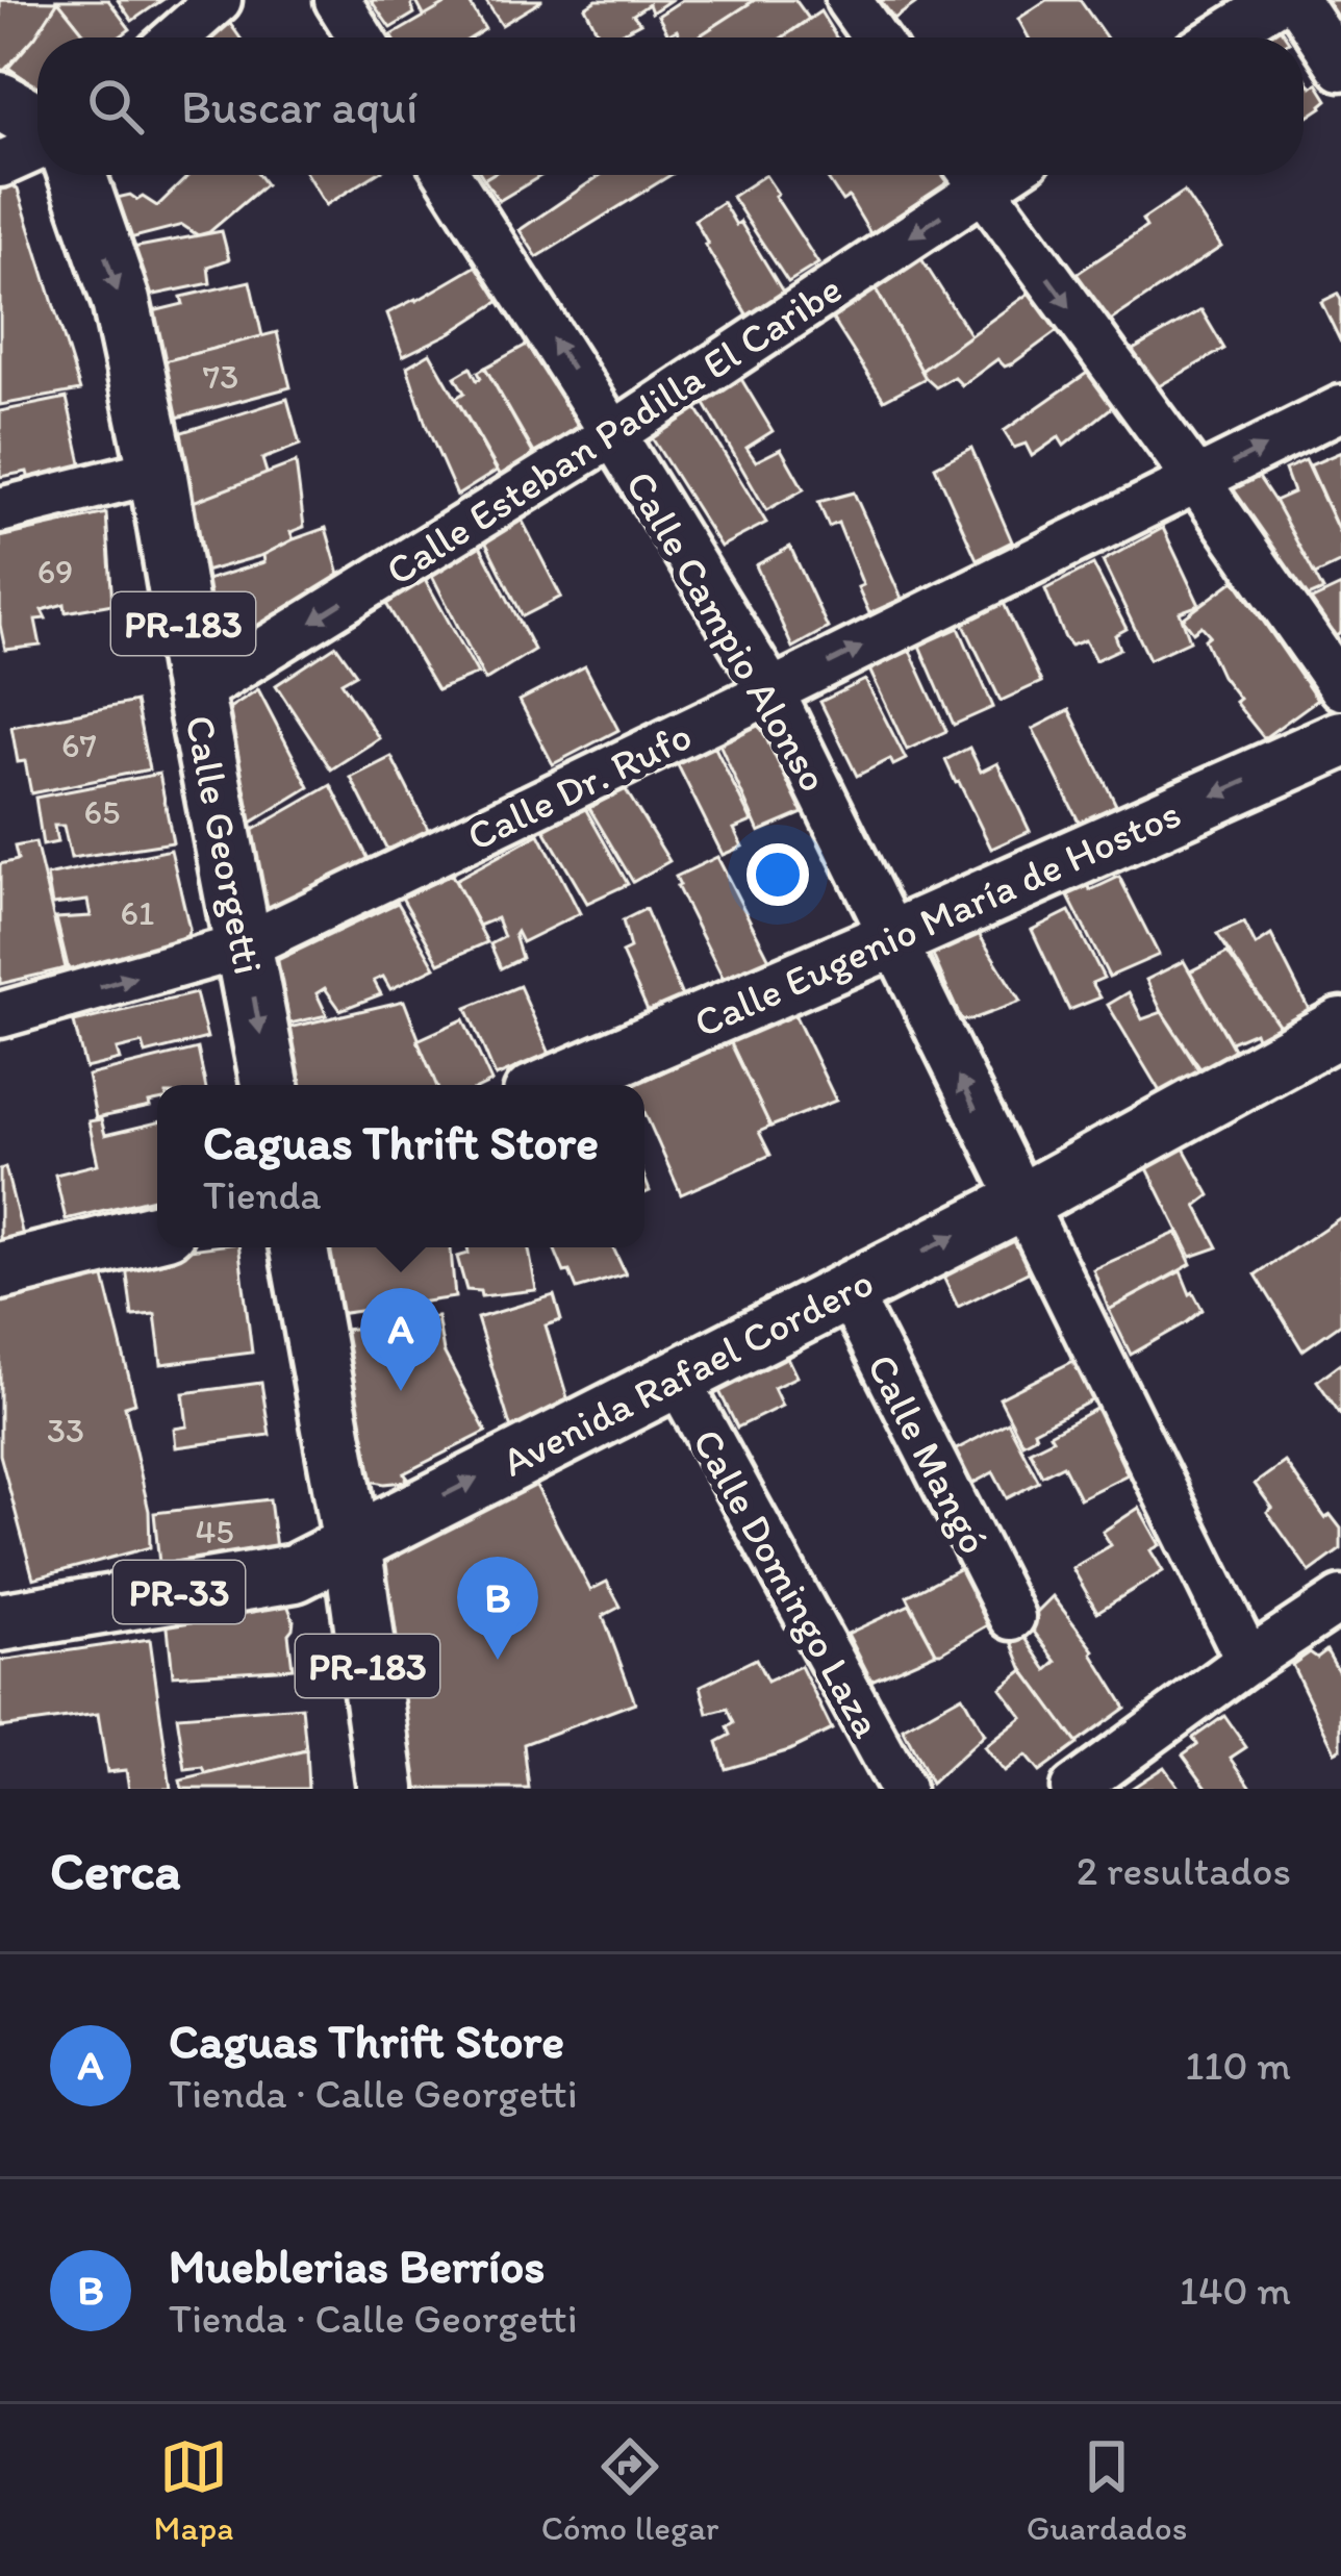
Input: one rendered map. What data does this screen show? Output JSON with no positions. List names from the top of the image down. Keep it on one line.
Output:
{"streets":{"main road":["PR-183","Calle Georgetti","Calle Eugenio María de Hostos","Avenida Rafael Cordero","PR-33"],"street":["Calle Esteban Padilla El Caribe","Calle Campio Alonso","Calle Dr. Rufo","Calle Mangó","Calle Domingo Laza"]},"crossings":[["Calle Esteban Padilla El Caribe","Calle Campio Alonso"],["Calle Esteban Padilla El Caribe","Calle Georgetti"],["PR-183","Avenida Rafael Cordero"],["Calle Campio Alonso","Calle Dr. Rufo"],["Calle Campio Alonso","Calle Eugenio María de Hostos"],["Calle Campio Alonso","Avenida Rafael Cordero"],["Calle Dr. Rufo","Calle Georgetti"],["Avenida Rafael Cordero","Calle Mangó"],["Avenida Rafael Cordero","Calle Domingo Laza"]],"one_way":["Calle Esteban Padilla El Caribe","Calle Campio Alonso","Calle Dr. Rufo","Calle Georgetti","Calle Eugenio María de Hostos","Avenida Rafael Cordero"],"house_numbers":["73","69","67","65","61","33","45"],"page":{"search":"Buscar aquí","popup":["Caguas Thrift Store","Tienda"],"pins":["A","B"],"heading":["Cerca","2 resultados"],"list":[{"mark":"A","name":"Caguas Thrift Store","note":"Tienda · Calle Georgetti","value":"110 m"},{"mark":"B","name":"Mueblerias Berríos","note":"Tienda · Calle Georgetti","value":"140 m"}],"nav":["Mapa","Cómo llegar","Guardados"]}}
